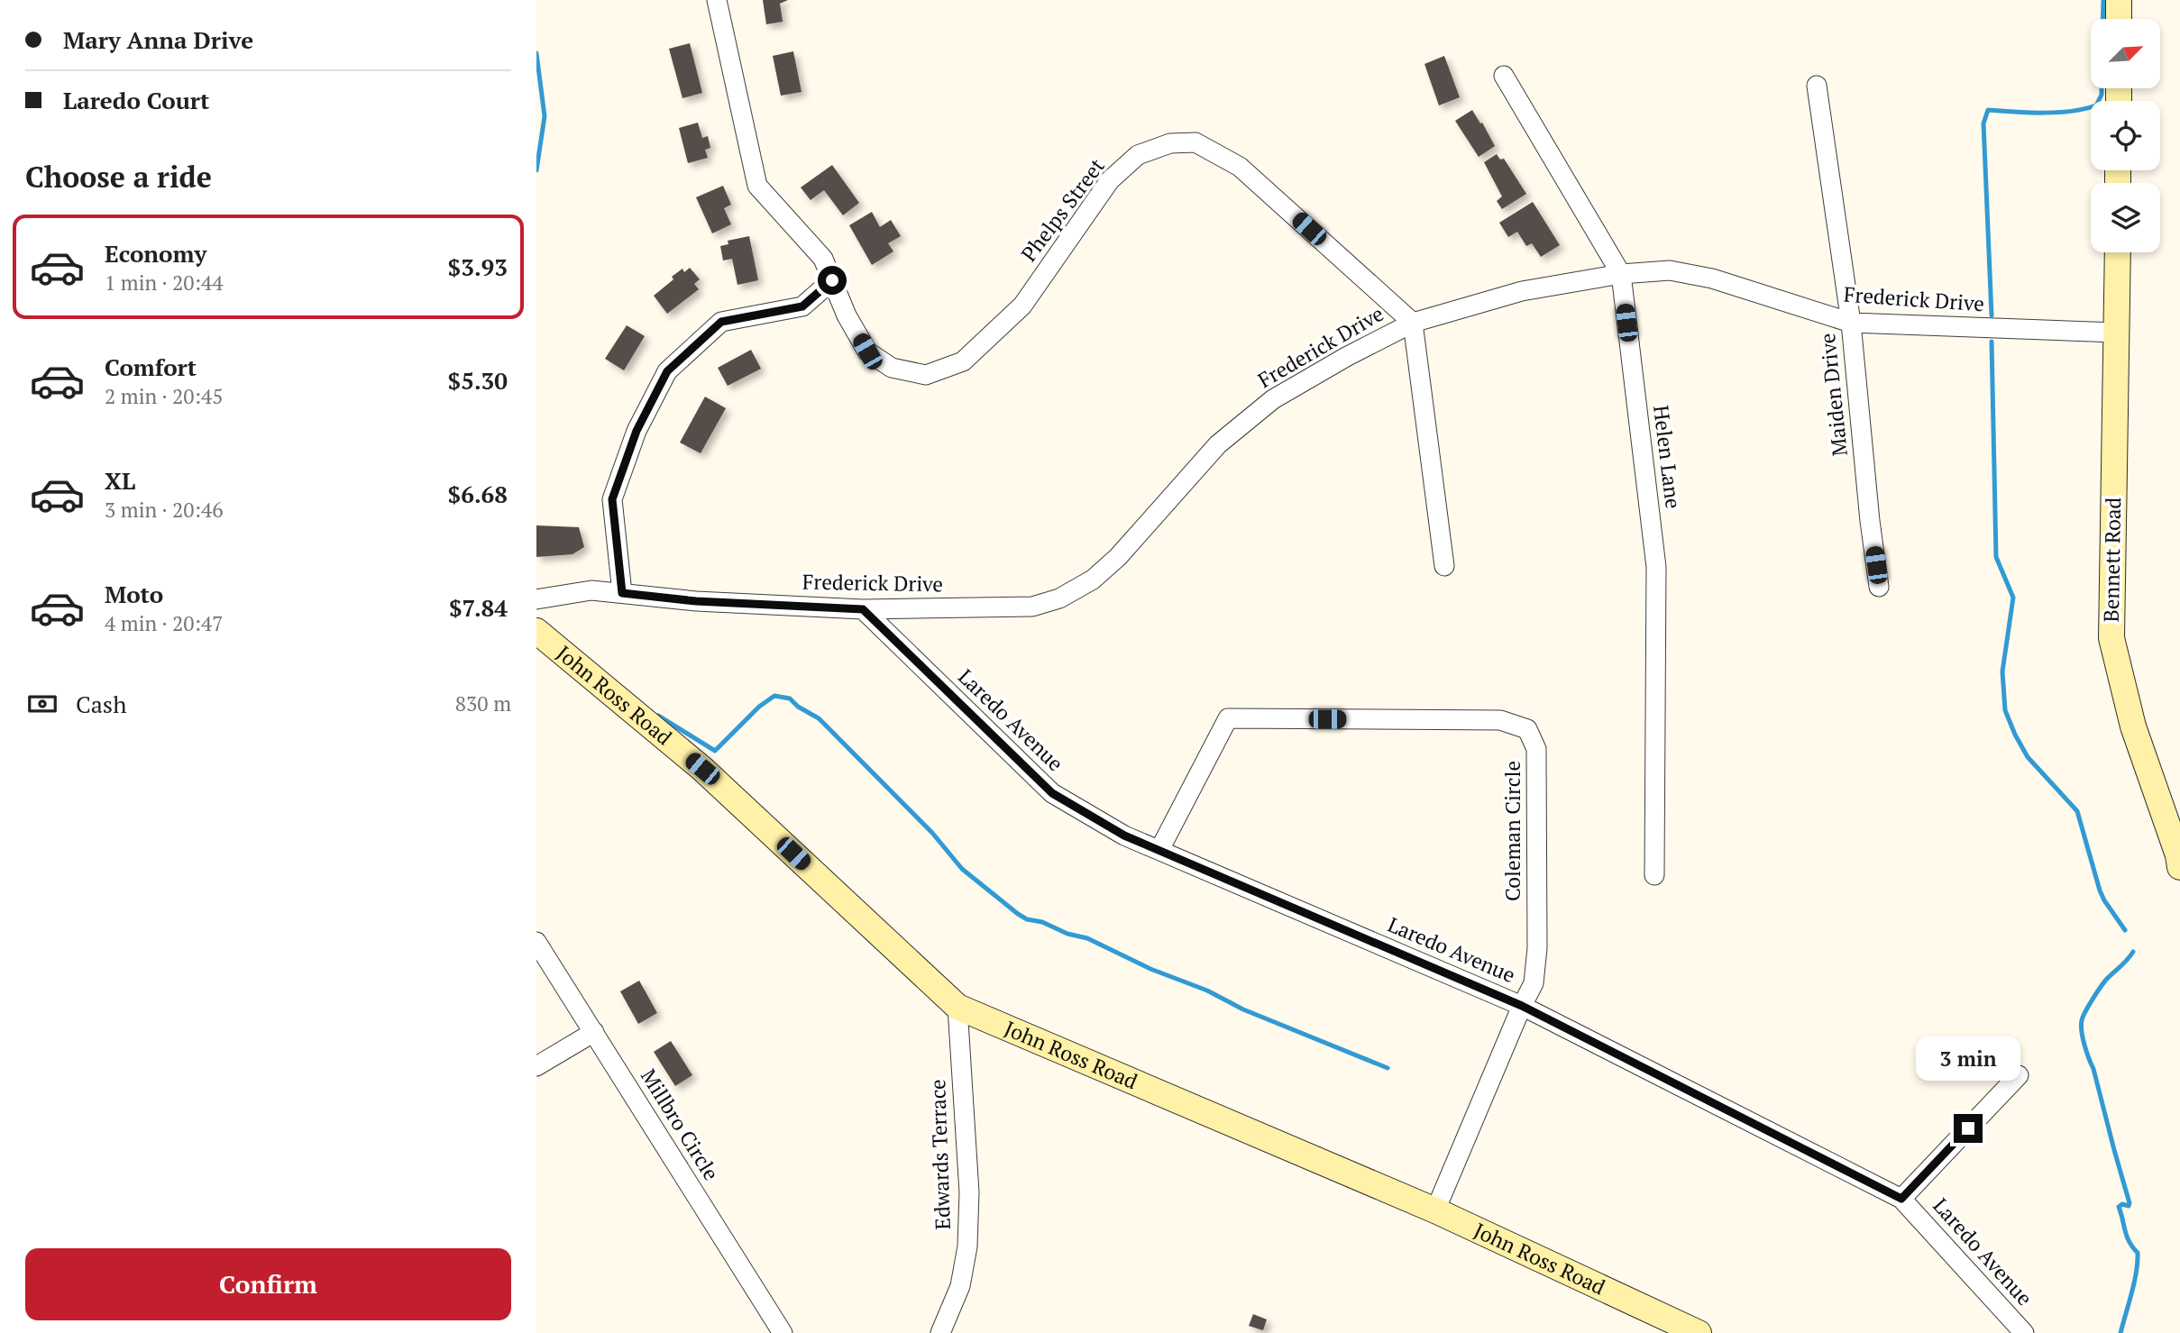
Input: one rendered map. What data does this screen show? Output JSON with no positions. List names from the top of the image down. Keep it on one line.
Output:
{"streets":{"street":["Phelps Street","Frederick Drive","Maiden Drive","Helen Lane","Bennett Road","John Ross Road","Laredo Avenue","Coleman Circle","Millbro Circle","Edwards Terrace"]},"crossings":[["Phelps Street","Frederick Drive"],["Frederick Drive","Maiden Drive"],["Frederick Drive","Helen Lane"],["Frederick Drive","Bennett Road"],["Frederick Drive","Laredo Avenue"],["John Ross Road","Coleman Circle"],["John Ross Road","Edwards Terrace"],["Laredo Avenue","Coleman Circle"]],"north":"top right","page":{"banner":["Mary Anna Drive","Laredo Court"],"heading":"Choose a ride","list":[{"name":"Economy","note":"1 min · 20:44","value":"$3.93"},{"name":"Comfort","note":"2 min · 20:45","value":"$5.30"},{"name":"XL","note":"3 min · 20:46","value":"$6.68"},{"name":"Moto","note":"4 min · 20:47","value":"$7.84"}],"pay":["Cash","830 m"],"bubble":"3 min","buttons":"Confirm"}}
